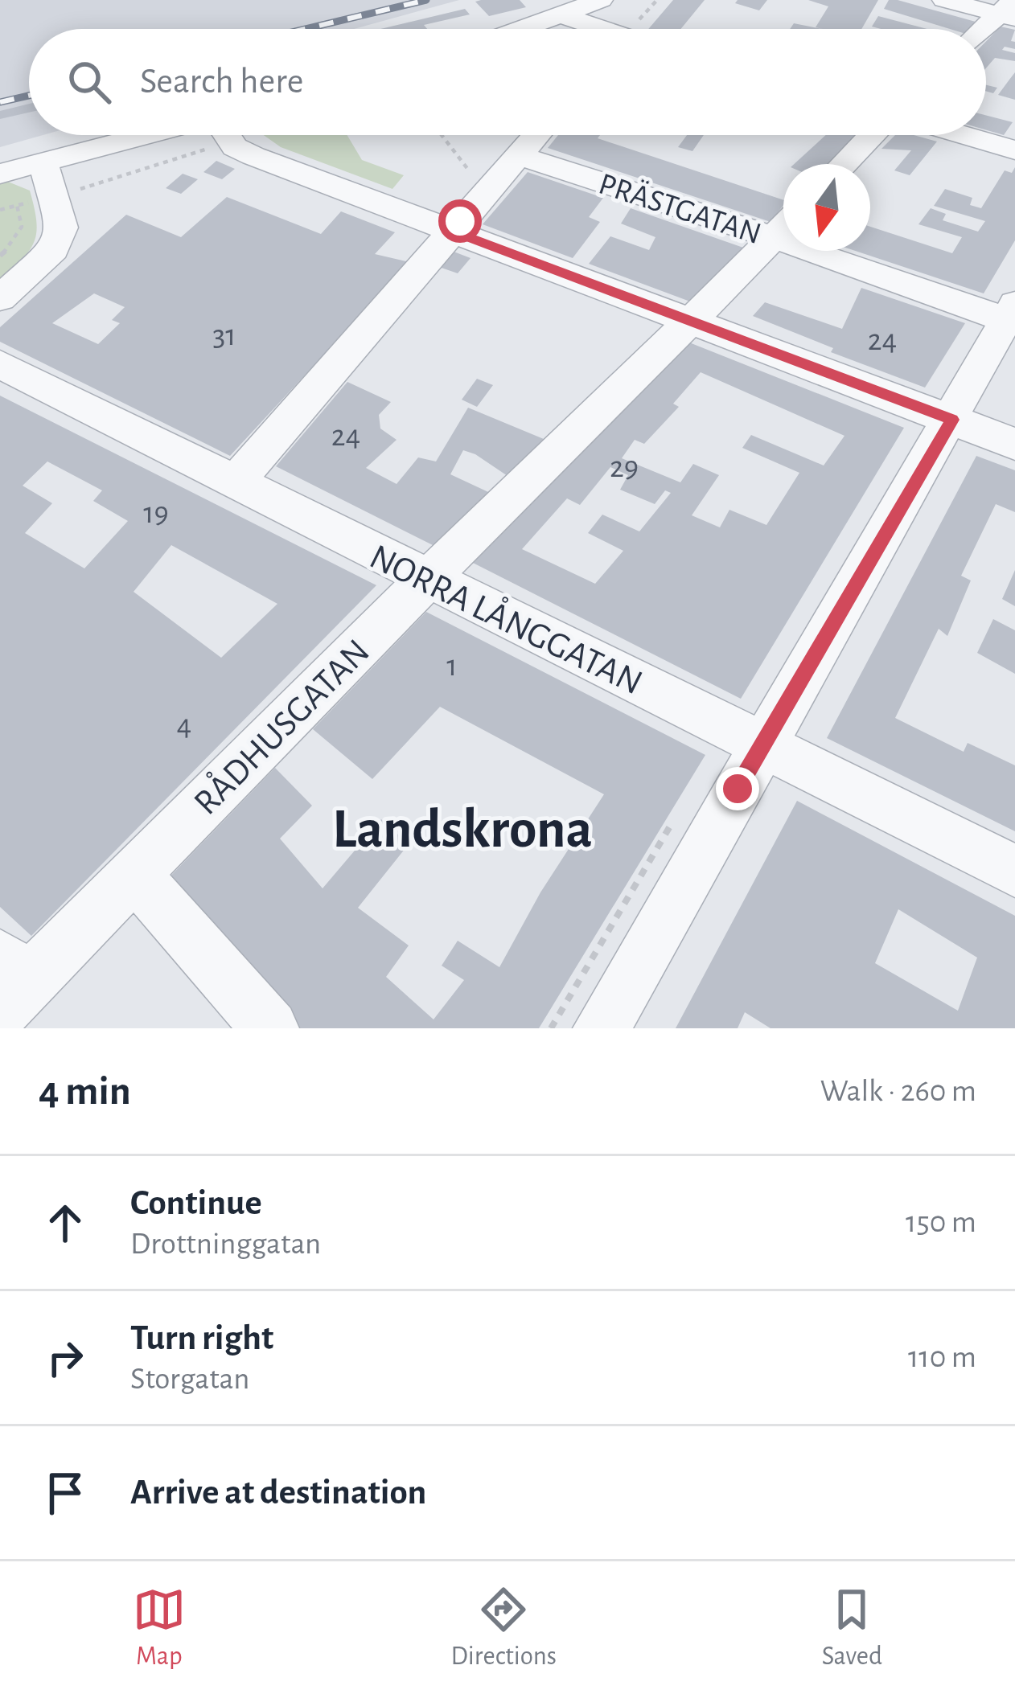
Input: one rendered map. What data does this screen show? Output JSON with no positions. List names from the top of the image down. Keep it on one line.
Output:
{"streets":{"street":["PRÄSTGATAN","NORRA LÅNGGATAN","RÅDHUSGATAN"]},"crossings":[["NORRA LÅNGGATAN","RÅDHUSGATAN"]],"districts":["Landskrona"],"house_numbers":["31","24","24","29","19","1","4"],"north":"bottom","page":{"search":"Search here","heading":["4 min","Walk · 260 m"],"list":[["Continue","Drottninggatan","150 m"],["Turn right","Storgatan","110 m"],"Arrive at destination"],"nav":["Map","Directions","Saved"]}}
